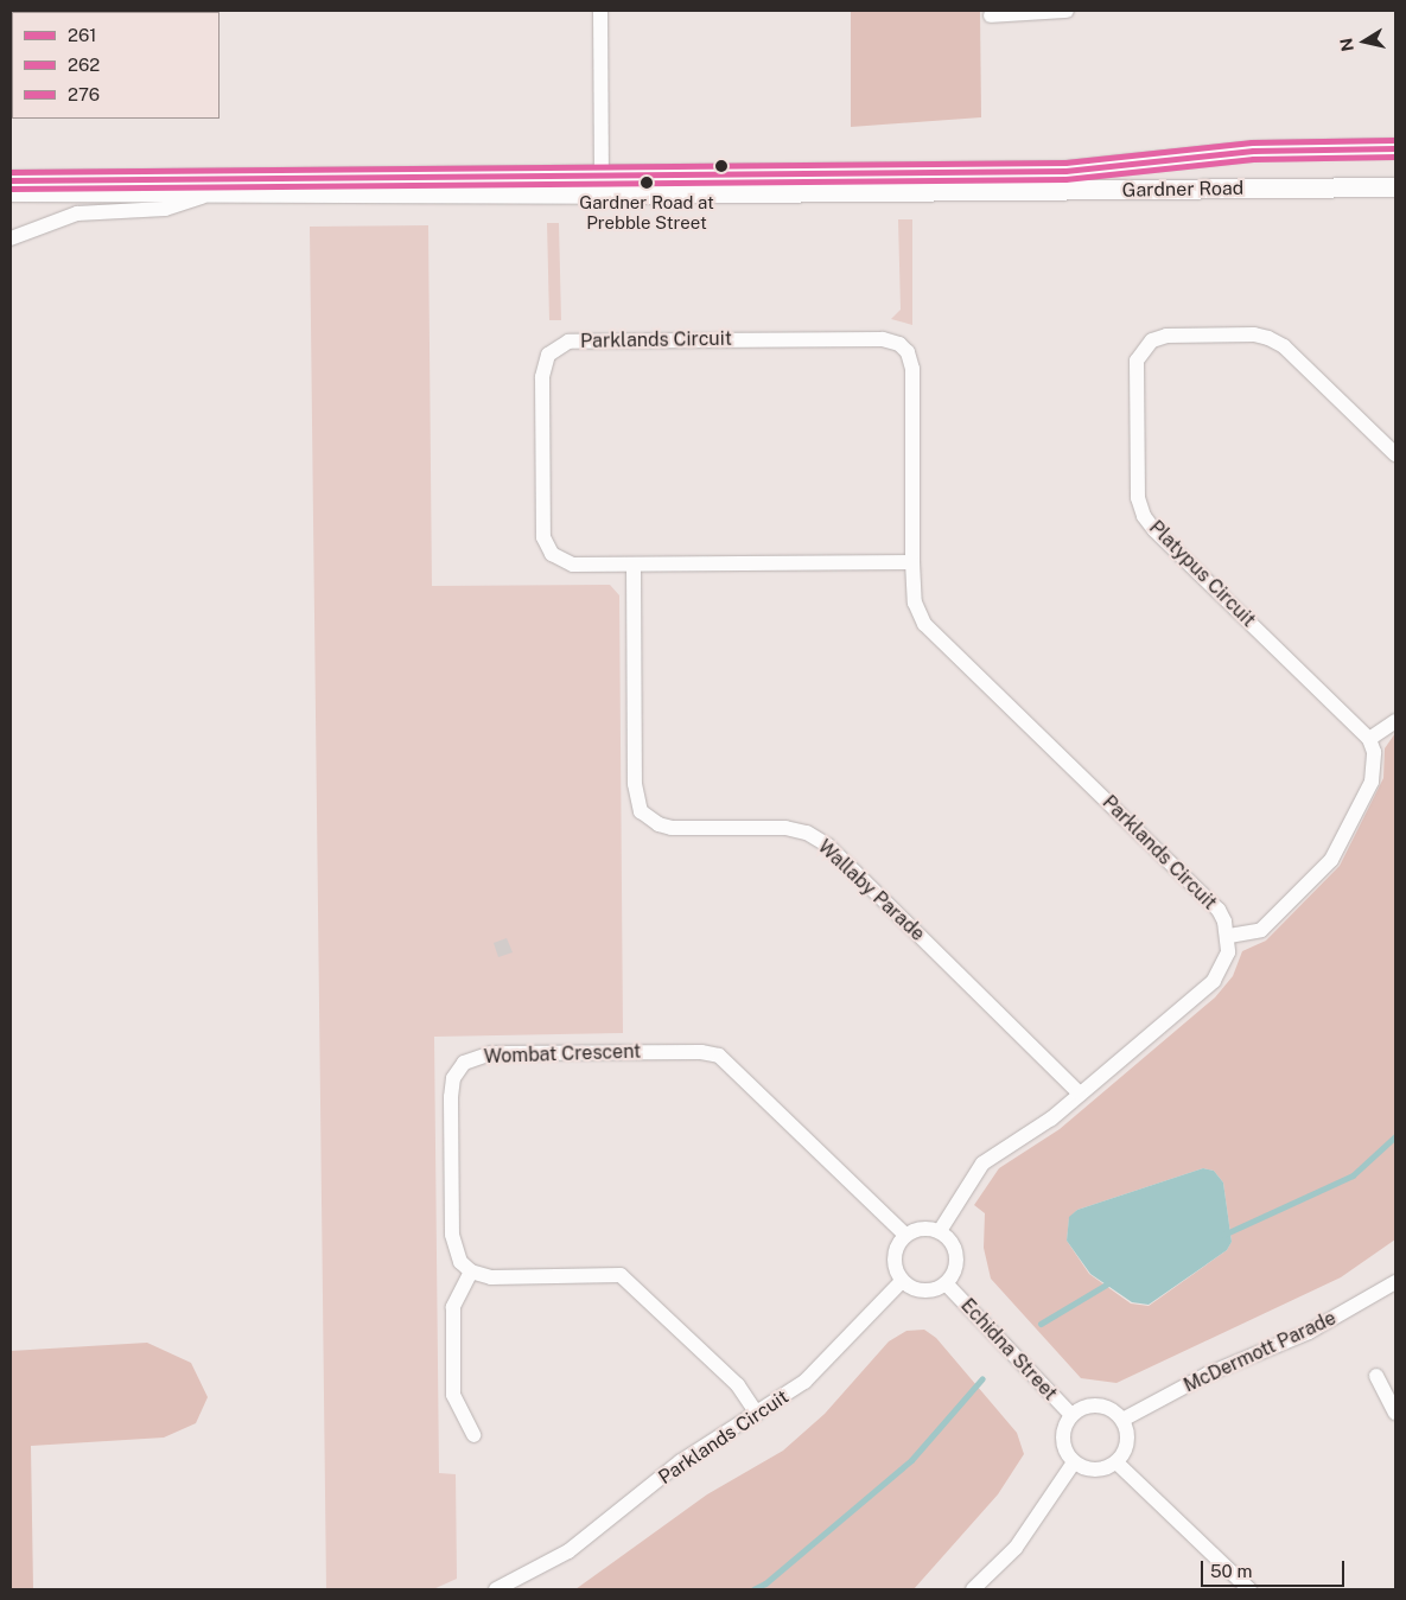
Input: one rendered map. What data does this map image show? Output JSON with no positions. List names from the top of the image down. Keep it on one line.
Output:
{"streets":{"street":["Gardner Road","Parklands Circuit","Platypus Circuit","Wallaby Parade","Wombat Crescent","Echidna Street","McDermott Parade"]},"crossings":[["Parklands Circuit","Wallaby Parade"],["Parklands Circuit","Wombat Crescent"],["Parklands Circuit","Echidna Street"],["Wombat Crescent","Echidna Street"],["Echidna Street","McDermott Parade"]],"places":["Gardner Road at Prebble Street"],"lines":["transit line 276","transit line 261","transit line 262"],"legend":["261","262","276"],"scale_bar":"50 m","north":"left"}
